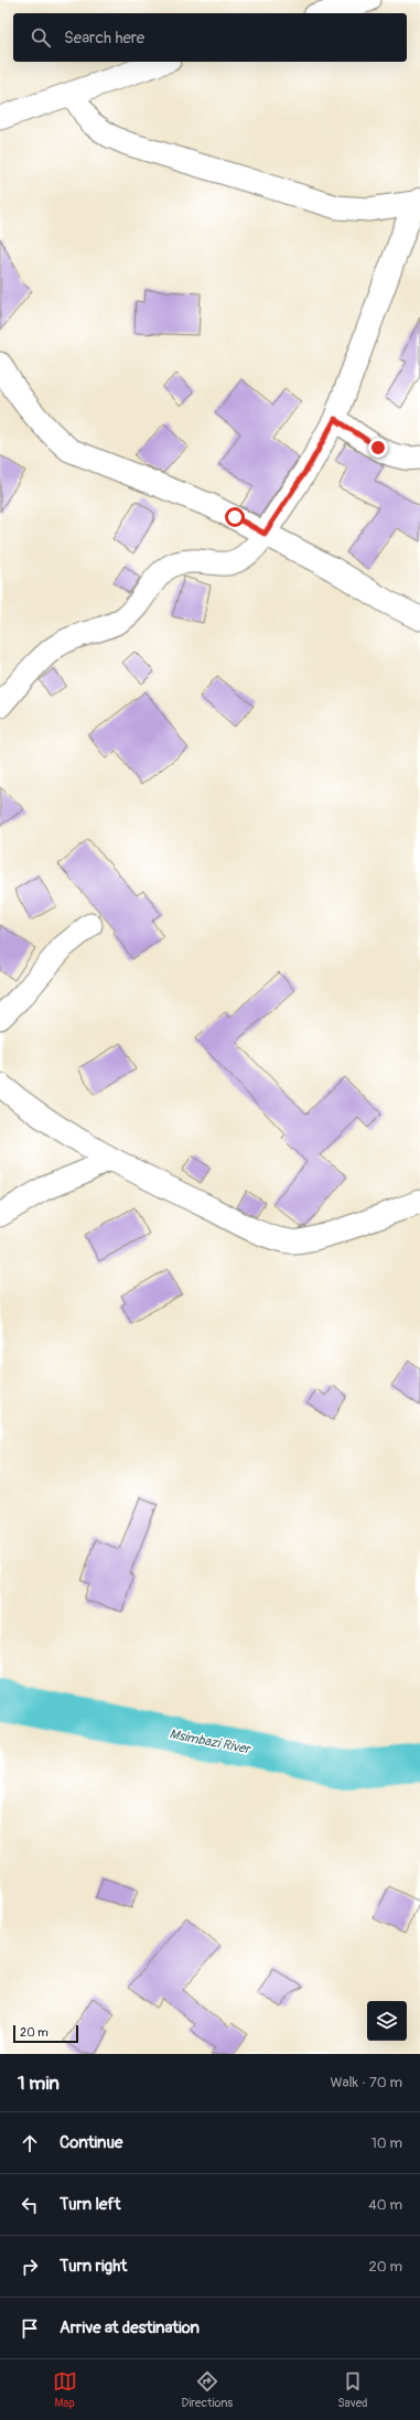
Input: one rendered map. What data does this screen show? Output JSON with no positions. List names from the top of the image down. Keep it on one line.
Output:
{"water":["Msimbazi River"],"scale_bar":"20 m","page":{"search":"Search here","scale":"20 m","heading":["1 min","Walk · 70 m"],"list":[["Continue","10 m"],["Turn left","40 m"],["Turn right","20 m"],"Arrive at destination"],"nav":["Map","Directions","Saved"]}}
